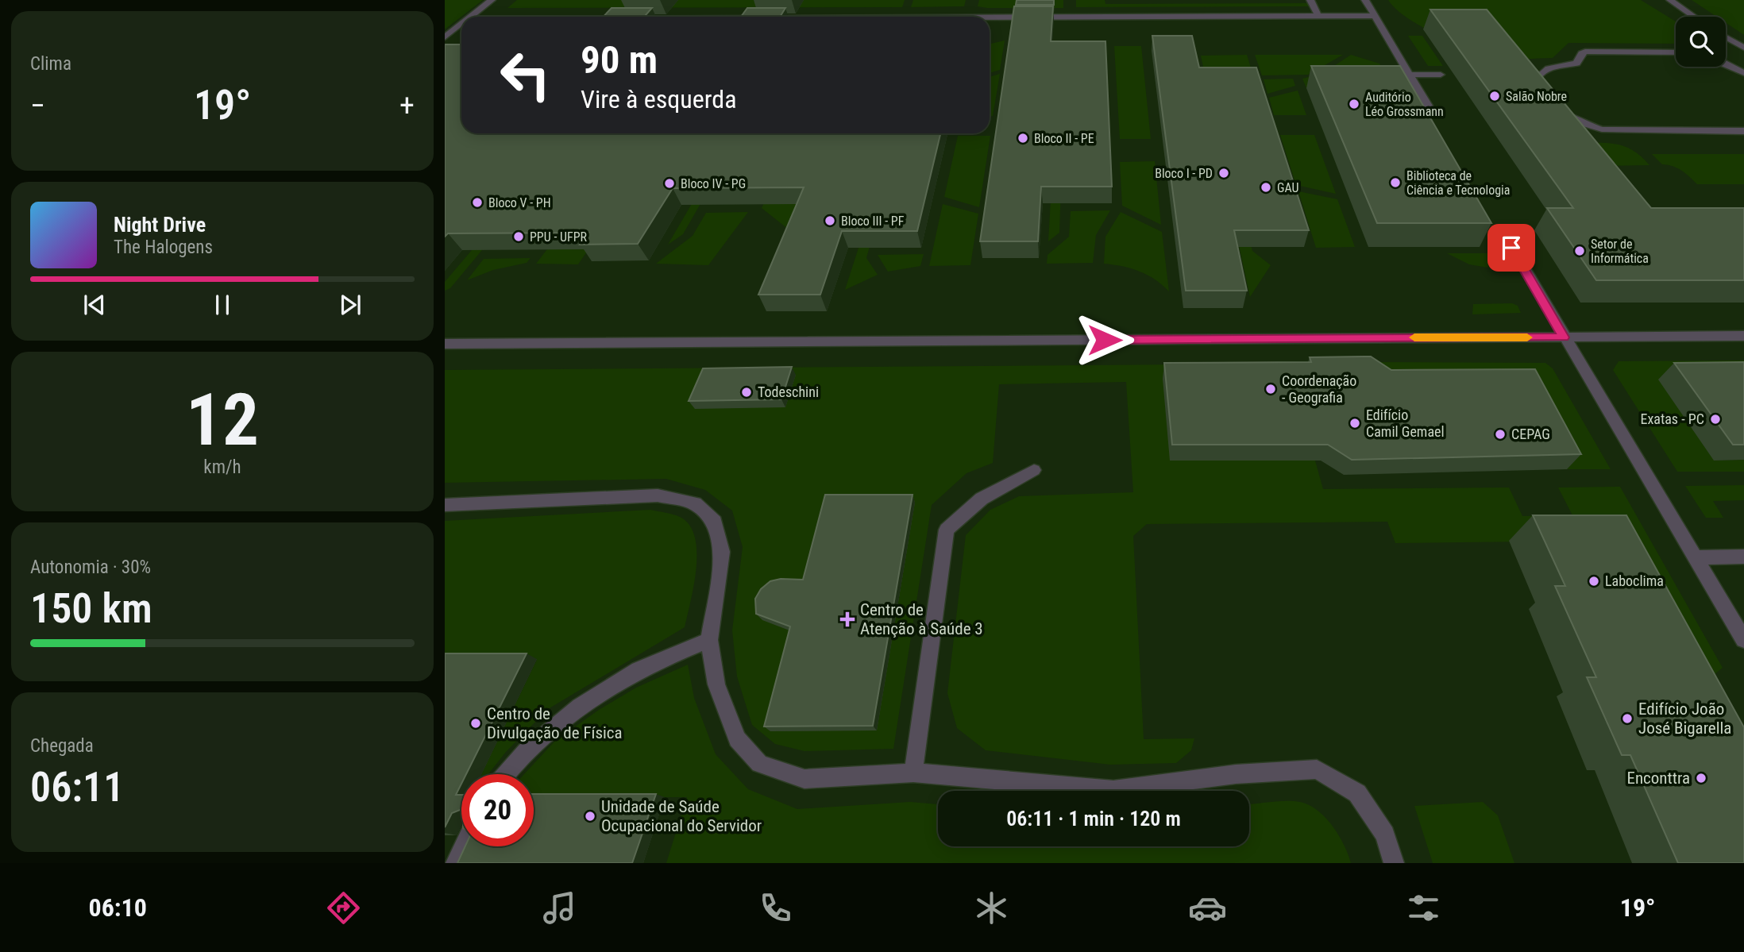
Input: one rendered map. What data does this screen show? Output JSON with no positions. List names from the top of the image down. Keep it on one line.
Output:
{"places":{"other":["Salão Nobre","Auditório Léo Grossmann","Bloco II - PE","Bloco I - PD","Biblioteca de Ciência e Tecnologia","Bloco IV - PG","GAU","Bloco V - PH","Bloco III - PF","PPU - UFPR","Setor de Informática","Coordenação - Geografia","Todeschini","Exatas - PC","Edifício Camil Gemael","CEPAG","Laboclima","Edifício João José Bigarella","Centro de Divulgação de Física","Enconttra","Unidade de Saúde Ocupacional do Servidor"],"health":["Centro de Atenção à Saúde 3"]},"page":{"tile":["Clima",["12","km/h"],["Autonomia · 30%","150 km"],["Chegada","06:11"]],"turn":["90 m","Vire à esquerda"],"heat":["−","19°","+"],"song":["Night Drive","The Halogens"],"limit":"20","trip":"06:11 · 1 min · 120 m","tabs":["06:10","19°"]}}
